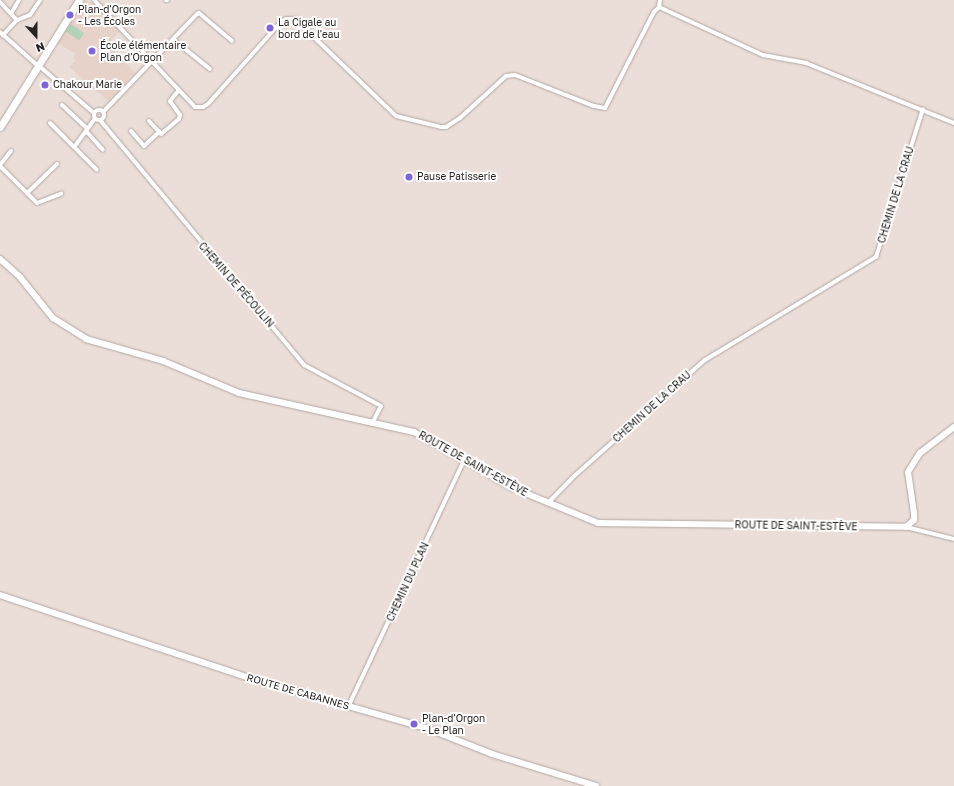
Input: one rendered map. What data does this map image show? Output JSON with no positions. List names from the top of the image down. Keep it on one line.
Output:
{"streets":{"street":["CHEMIN DE LA CRAU","CHEMIN DE PÉCOULIN","ROUTE DE SAINT-ESTÈVE","CHEMIN DU PLAN","ROUTE DE CABANNES"]},"crossings":[["CHEMIN DE LA CRAU","ROUTE DE SAINT-ESTÈVE"],["CHEMIN DE PÉCOULIN","ROUTE DE SAINT-ESTÈVE"],["ROUTE DE SAINT-ESTÈVE","CHEMIN DU PLAN"],["CHEMIN DU PLAN","ROUTE DE CABANNES"]],"places":["Plan-d'Orgon - Les Écoles","La Cigale au bord de l'eau","École élémentaire Plan d'Orgon","Chakour Marie","Pause Patisserie","Plan-d'Orgon - Le Plan"],"north":"bottom"}
